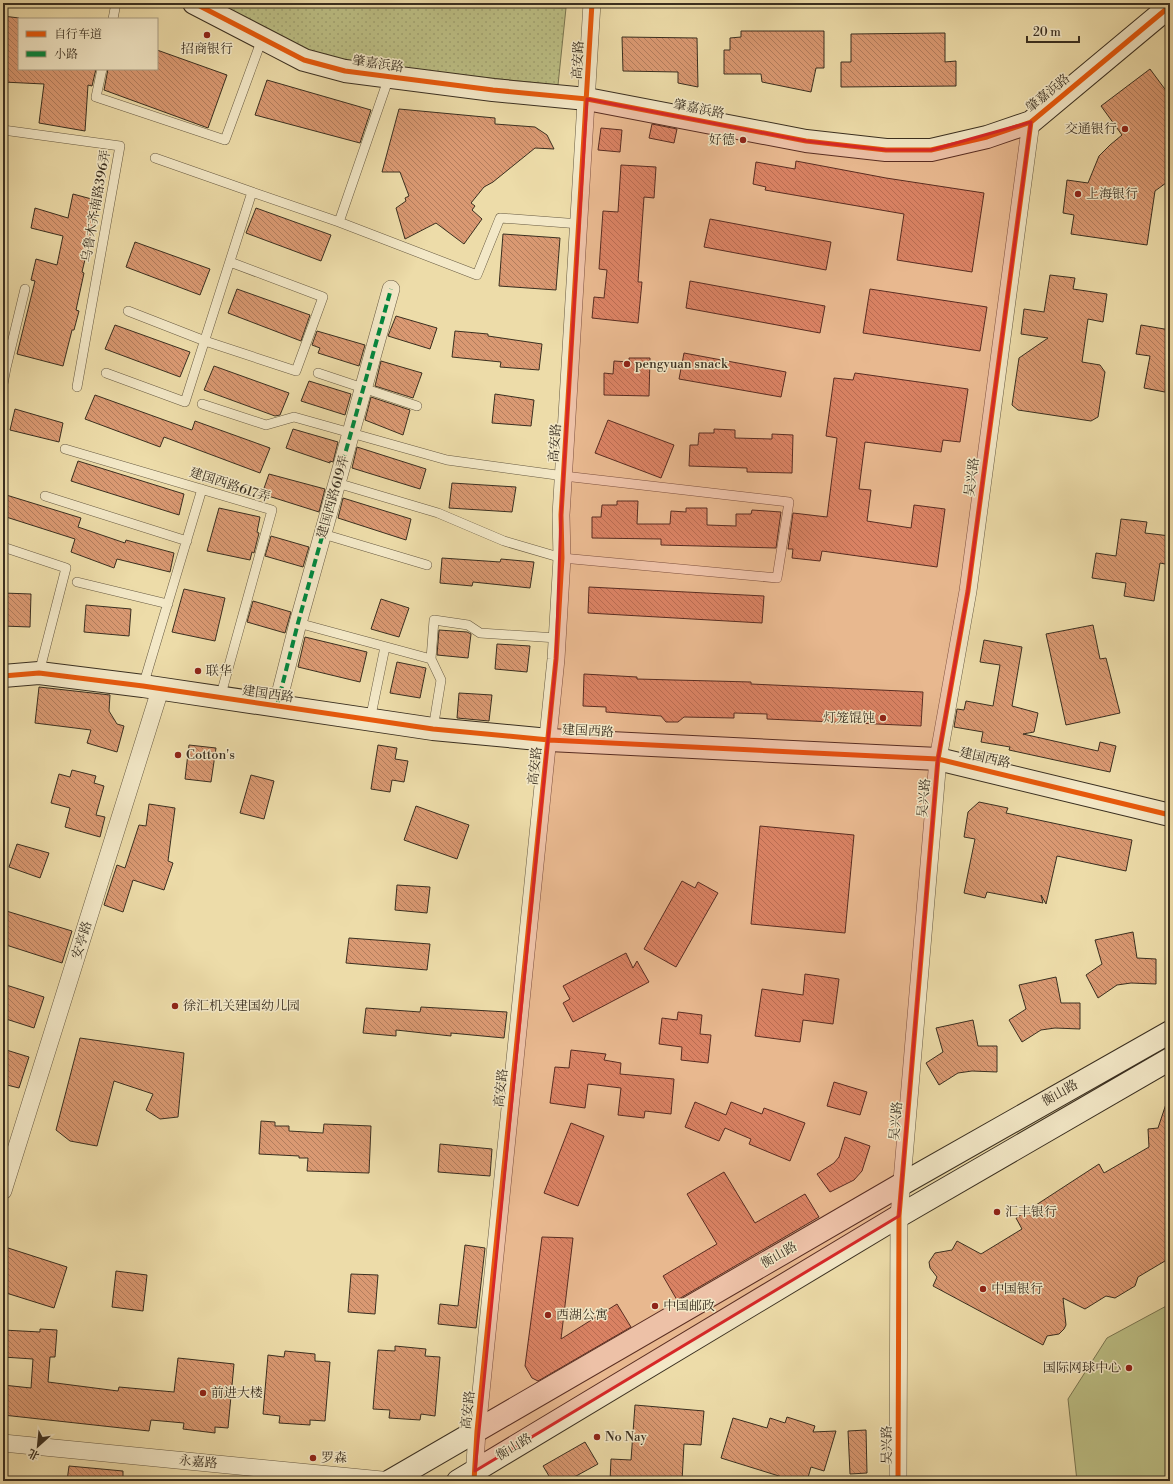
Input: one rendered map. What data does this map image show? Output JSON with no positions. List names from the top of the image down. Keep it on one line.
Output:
{"streets":{"street":["高安路","肇嘉浜路","吴兴路","建国西路619弄","建国西路","安亭路","衡山路","永嘉路"],"lane":["乌鲁木齐南路396弄","建国西路617弄"]},"crossings":[["高安路","肇嘉浜路"],["高安路","建国西路"],["高安路","衡山路"],["肇嘉浜路","吴兴路"],["吴兴路","建国西路"],["吴兴路","衡山路"],["建国西路617弄","建国西路"],["建国西路619弄","建国西路"],["建国西路","安亭路"],["衡山路","永嘉路"]],"places":["招商银行","交通银行","好德","上海银行","pengyuan snack","联华","灯笼馄饨","Cotton's","徐汇机关建国幼儿园","汇丰银行","中国银行","中国邮政","西湖公寓","国际网球中心","前进大楼","No Nay","罗森"],"legend":["自行车道","小路"],"scale_bar":"20 m","north":"bottom left"}
